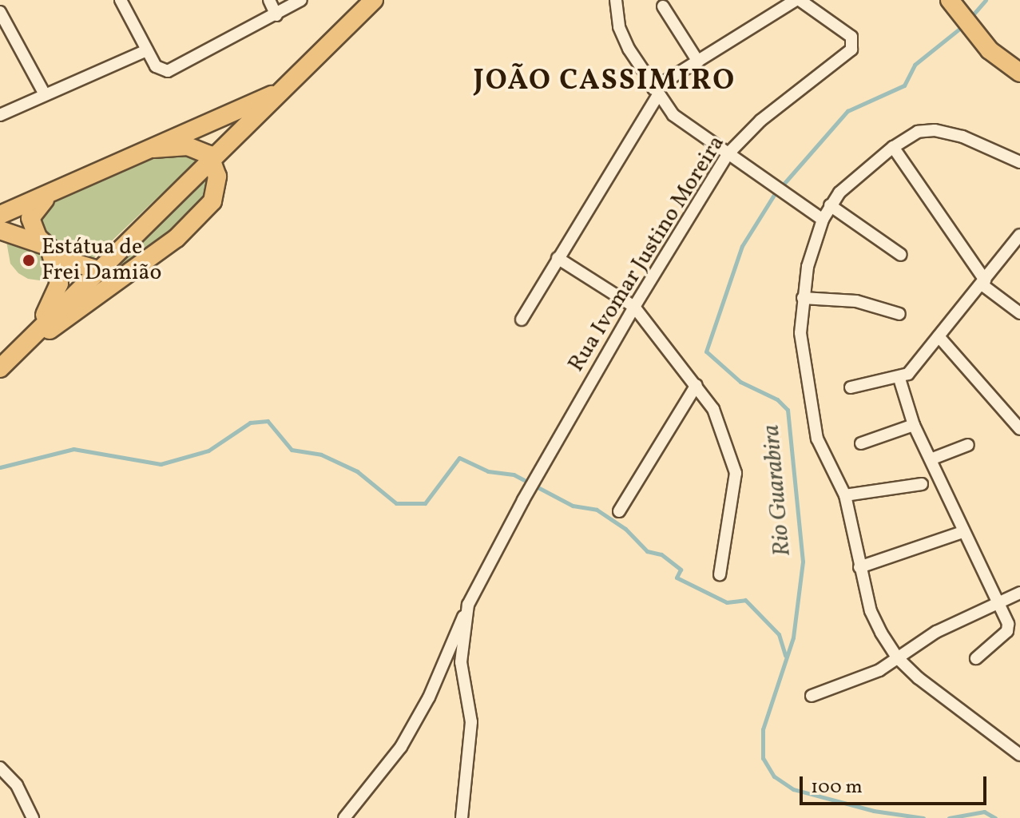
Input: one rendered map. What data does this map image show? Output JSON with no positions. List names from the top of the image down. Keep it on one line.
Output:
{"streets":{"street":["Rua Ivomar Justino Moreira"]},"districts":["JOÃO CASSIMIRO"],"water":["Rio Guarabira"],"places":["Estátua de Frei Damião"],"scale_bar":"100 m"}
